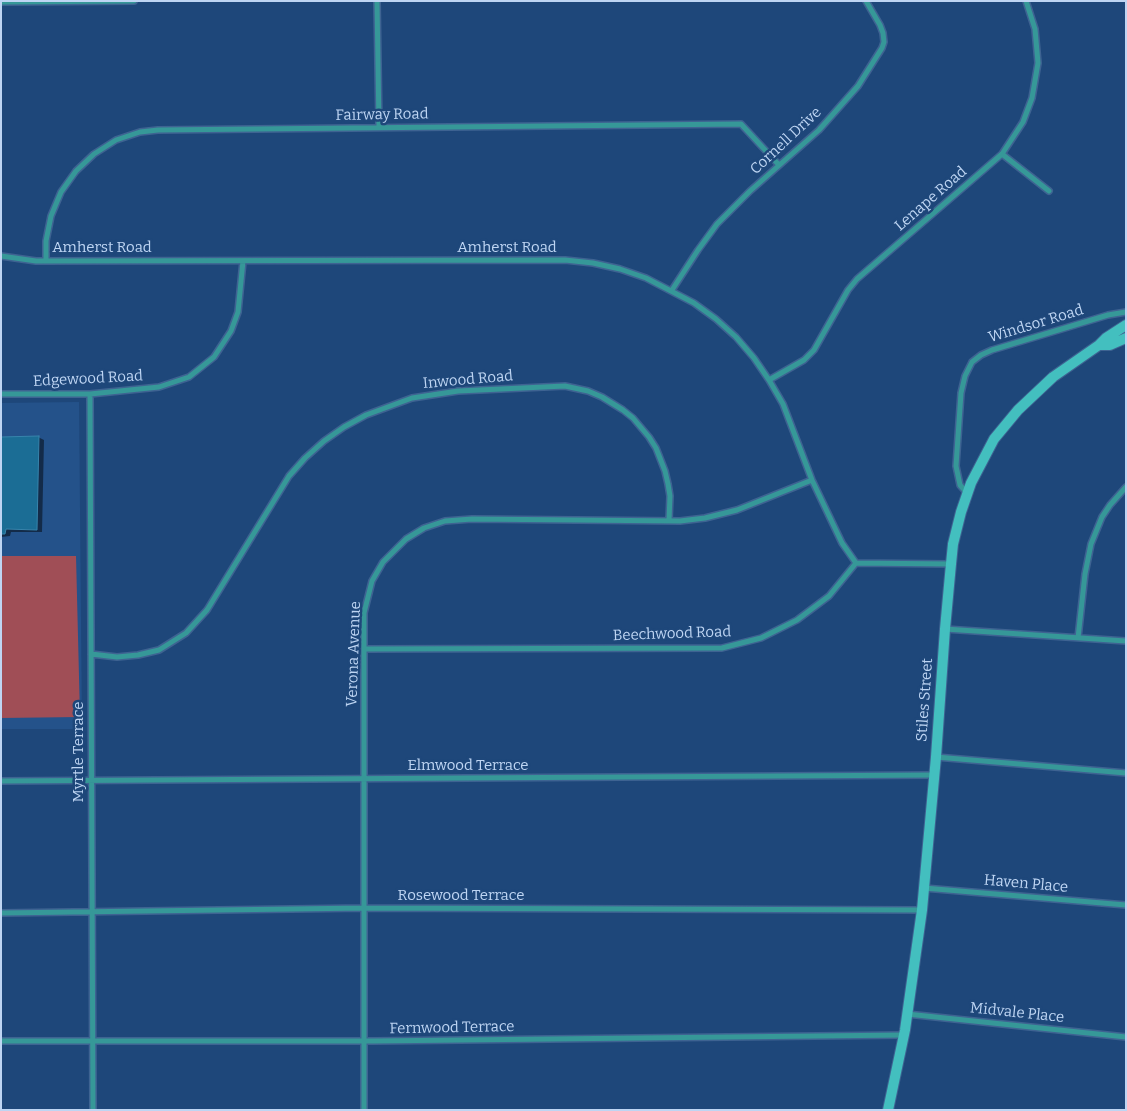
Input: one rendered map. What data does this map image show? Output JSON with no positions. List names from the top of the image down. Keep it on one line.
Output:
{"streets":{"main road":["Stiles Street"],"street":["Fairway Road","Cornell Drive","Lenape Road","Amherst Road","Windsor Road","Edgewood Road","Inwood Road","Beechwood Road","Verona Avenue","Myrtle Terrace","Elmwood Terrace","Haven Place","Rosewood Terrace","Midvale Place","Fernwood Terrace"]},"crossings":[["Fairway Road","Cornell Drive"],["Fairway Road","Amherst Road"],["Cornell Drive","Amherst Road"],["Lenape Road","Amherst Road"],["Amherst Road","Edgewood Road"],["Amherst Road","Beechwood Road"],["Amherst Road","Verona Avenue"],["Windsor Road","Stiles Street"],["Edgewood Road","Myrtle Terrace"],["Inwood Road","Verona Avenue"],["Inwood Road","Myrtle Terrace"],["Beechwood Road","Verona Avenue"],["Verona Avenue","Elmwood Terrace"],["Verona Avenue","Rosewood Terrace"],["Verona Avenue","Fernwood Terrace"],["Stiles Street","Elmwood Terrace"],["Stiles Street","Haven Place"],["Stiles Street","Rosewood Terrace"],["Stiles Street","Midvale Place"],["Stiles Street","Fernwood Terrace"],["Myrtle Terrace","Elmwood Terrace"],["Myrtle Terrace","Rosewood Terrace"],["Myrtle Terrace","Fernwood Terrace"]]}
